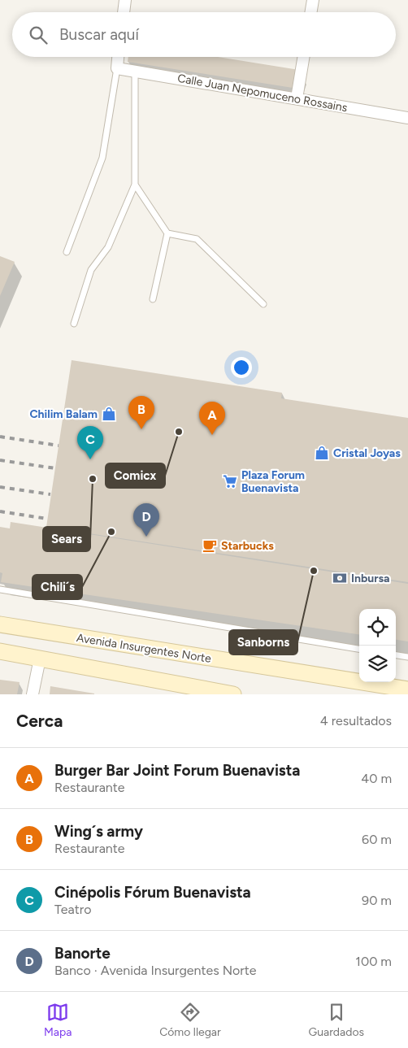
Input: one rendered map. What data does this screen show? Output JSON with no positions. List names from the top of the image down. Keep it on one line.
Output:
{"streets":{"main road":["Avenida Insurgentes Norte"],"street":["Calle Juan Nepomuceno Rossains"]},"places":{"shop":["Chilim Balam","Cristal Joyas"],"other":["Comicx","Sears","Chili´s","Sanborns"],"supermarket":["Plaza Forum Buenavista"],"cafe":["Starbucks"],"bank":["Inbursa"]},"page":{"search":"Buscar aquí","pins":["B","A","C","D"],"heading":["Cerca","4 resultados"],"list":[{"mark":"A","name":"Burger Bar Joint Forum Buenavista","note":"Restaurante","value":"40 m"},{"mark":"B","name":"Wing´s army","note":"Restaurante","value":"60 m"},{"mark":"C","name":"Cinépolis Fórum Buenavista","note":"Teatro","value":"90 m"},{"mark":"D","name":"Banorte","note":"Banco · Avenida Insurgentes Norte","value":"100 m"}],"nav":["Mapa","Cómo llegar","Guardados"]}}
